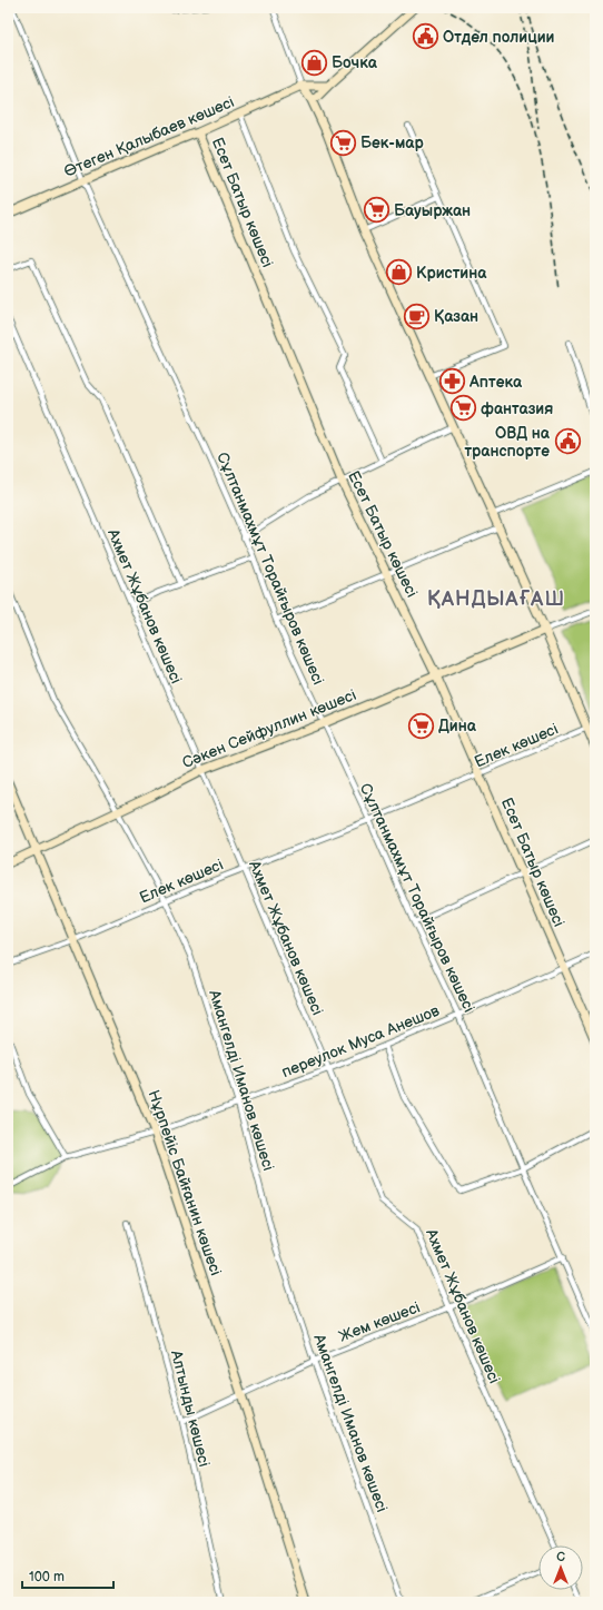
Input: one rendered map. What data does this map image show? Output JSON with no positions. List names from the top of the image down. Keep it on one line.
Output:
{"streets":{"street":["Өтеген Қалыбаев көшесі","Есет Батыр көшесі","Сұлтанмахмұт Торайғыров көшесі","Ахмет Жұбанов көшесі","Сәкен Сейфуллин көшесі","Елек көшесі","переулок Муса Анешов","Амангелді Иманов көшесі","Нұрпейіс Байғанин көшесі","Жем көшесі","Алтынды көшесі"]},"crossings":[["Өтеген Қалыбаев көшесі","Есет Батыр көшесі"],["Өтеген Қалыбаев көшесі","Сұлтанмахмұт Торайғыров көшесі"],["Есет Батыр көшесі","Сәкен Сейфуллин көшесі"],["Есет Батыр көшесі","Елек көшесі"],["Есет Батыр көшесі","переулок Муса Анешов"],["Сұлтанмахмұт Торайғыров көшесі","Сәкен Сейфуллин көшесі"],["Сұлтанмахмұт Торайғыров көшесі","Елек көшесі"],["Сұлтанмахмұт Торайғыров көшесі","переулок Муса Анешов"],["Сұлтанмахмұт Торайғыров көшесі","Жем көшесі"],["Ахмет Жұбанов көшесі","Сәкен Сейфуллин көшесі"],["Ахмет Жұбанов көшесі","Елек көшесі"],["Ахмет Жұбанов көшесі","переулок Муса Анешов"],["Ахмет Жұбанов көшесі","Жем көшесі"],["Сәкен Сейфуллин көшесі","Амангелді Иманов көшесі"],["Сәкен Сейфуллин көшесі","Нұрпейіс Байғанин көшесі"],["Елек көшесі","Амангелді Иманов көшесі"],["Елек көшесі","Нұрпейіс Байғанин көшесі"],["переулок Муса Анешов","Амангелді Иманов көшесі"],["переулок Муса Анешов","Нұрпейіс Байғанин көшесі"],["Амангелді Иманов көшесі","Жем көшесі"],["Нұрпейіс Байғанин көшесі","Жем көшесі"],["Жем көшесі","Алтынды көшесі"]],"districts":["ҚАНДЫАҒАШ"],"places":{"public building":["Отдел полиции","ОВД на транспорте"],"shop":["Бочка","Кристина"],"supermarket":["Бек-мар","Бауыржан","фантазия","Дина"],"cafe":["Қазан"],"pharmacy":["Аптека"]},"scale_bar":"100 m","north":"top"}
